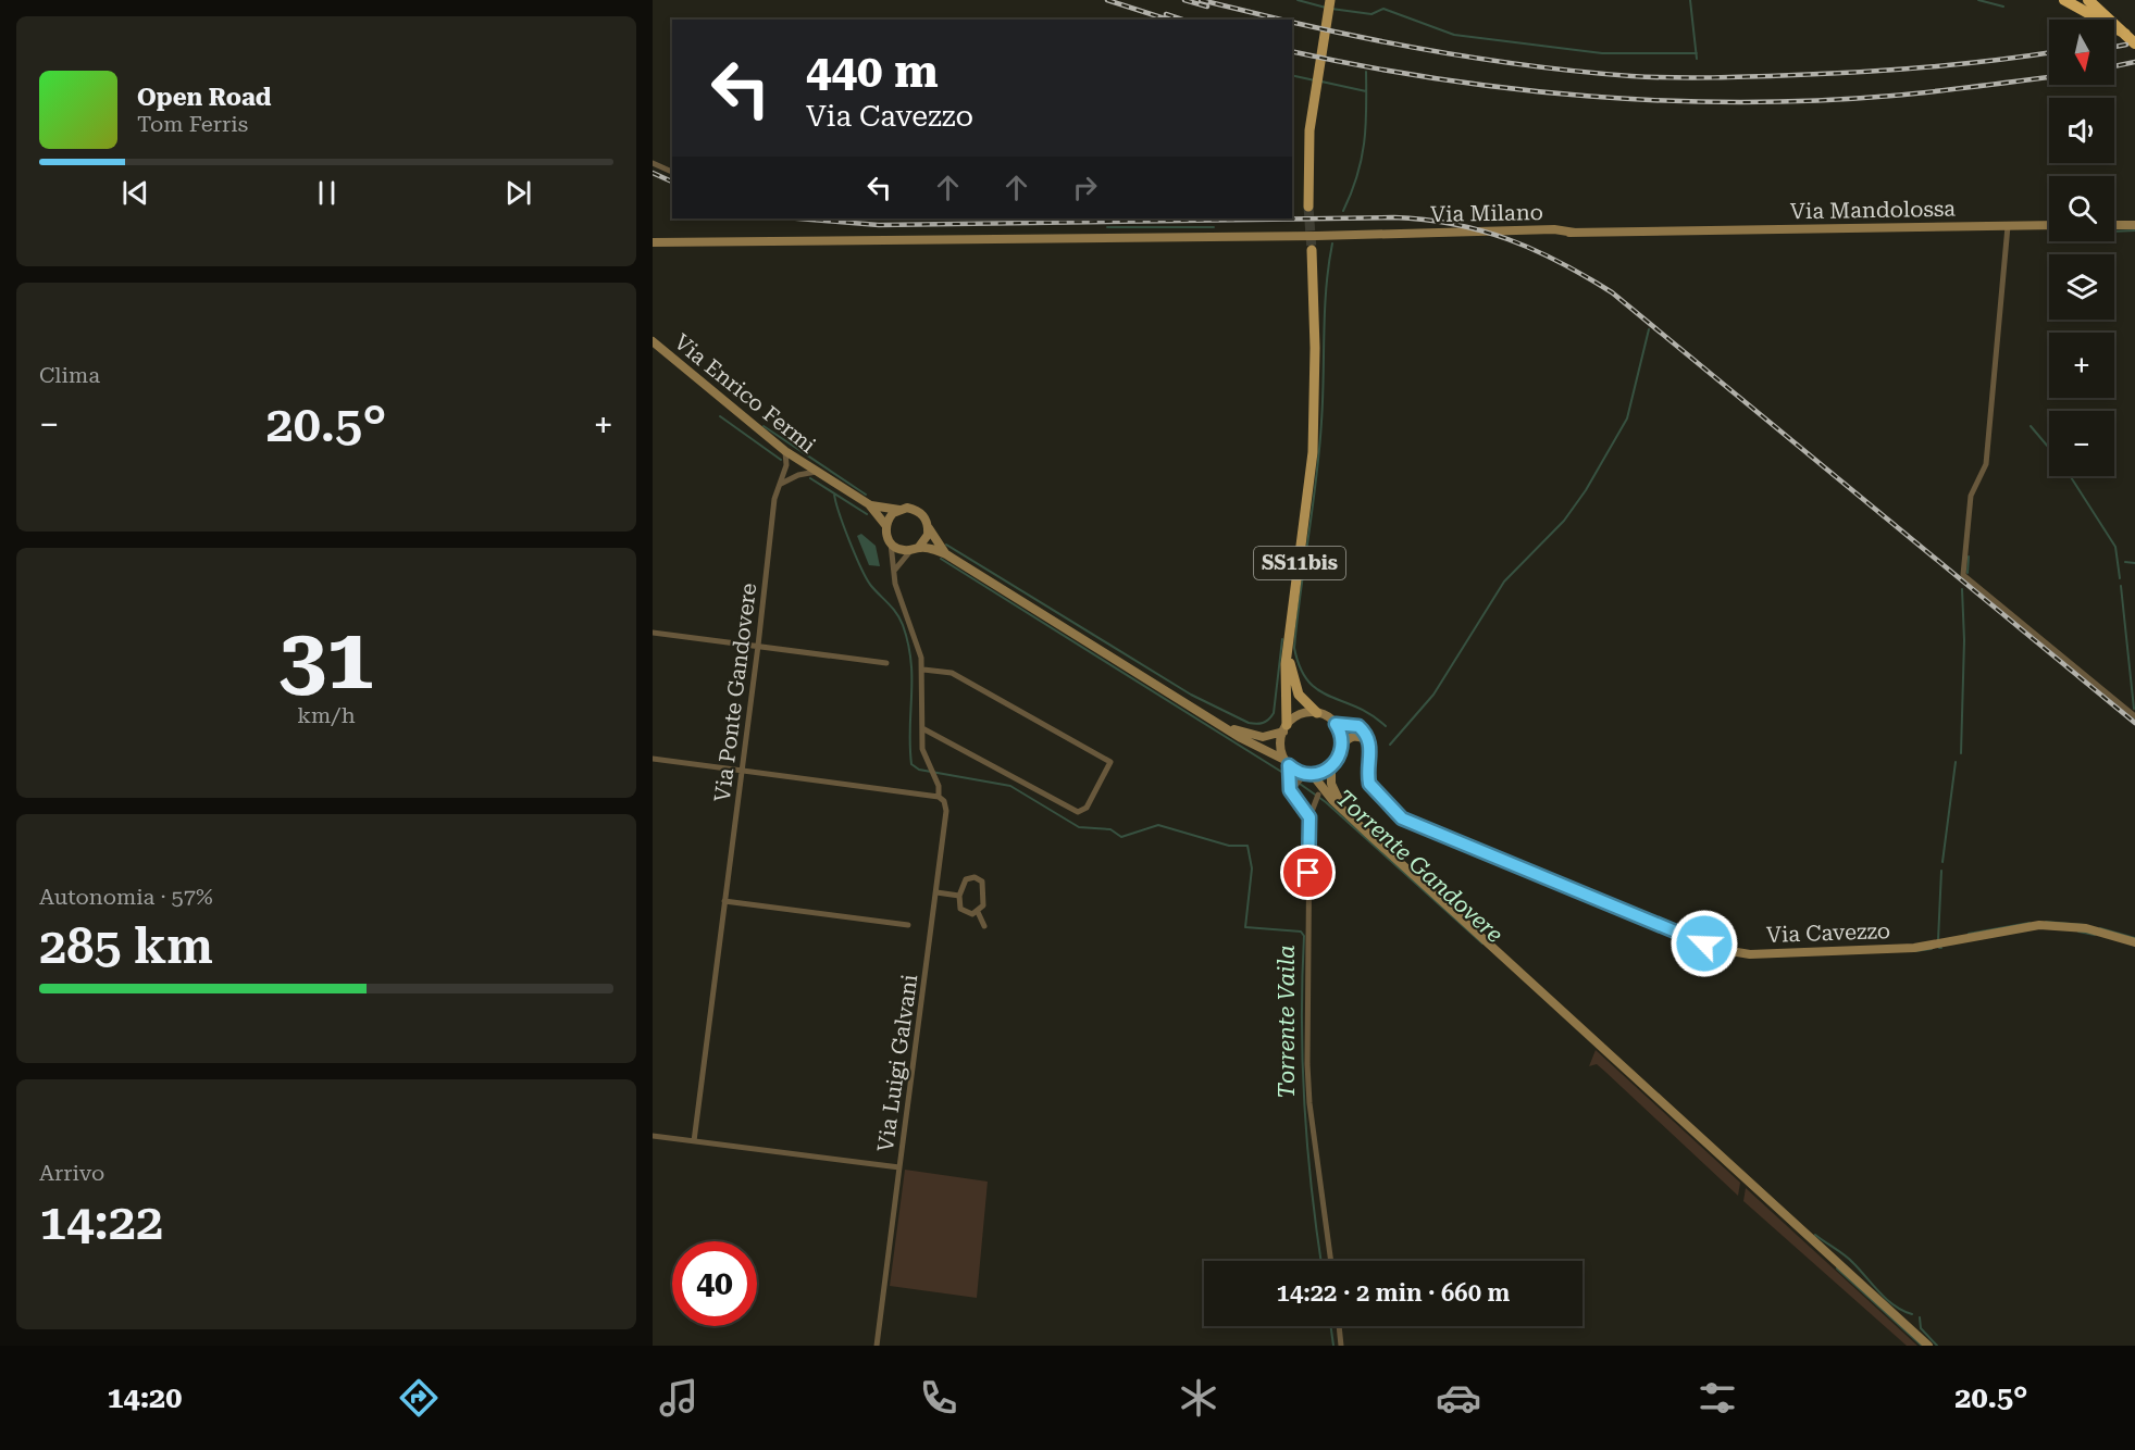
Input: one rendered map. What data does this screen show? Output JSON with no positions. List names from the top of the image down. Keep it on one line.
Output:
{"streets":{"main road":["Via Mandolossa","Via Milano","Via Enrico Fermi","SS11bis","Via Cavezzo"],"street":["Via Ponte Gandovere","Via Luigi Galvani"]},"crossings":[["Via Mandolossa","Via Milano"],["Via Enrico Fermi","Via Ponte Gandovere"],["Via Ponte Gandovere","Via Luigi Galvani"]],"water":["Torrente Gandovere","Torrente Vaila"],"north":"bottom","page":{"map_buttons":["+","−"],"turn":["440 m","Via Cavezzo"],"song":["Open Road","Tom Ferris"],"tile":["Clima",["31","km/h"],["Autonomia · 57%","285 km"],["Arrivo","14:22"]],"heat":["−","20.5°","+"],"limit":"40","trip":"14:22 · 2 min · 660 m","tabs":["14:20","20.5°"]}}
